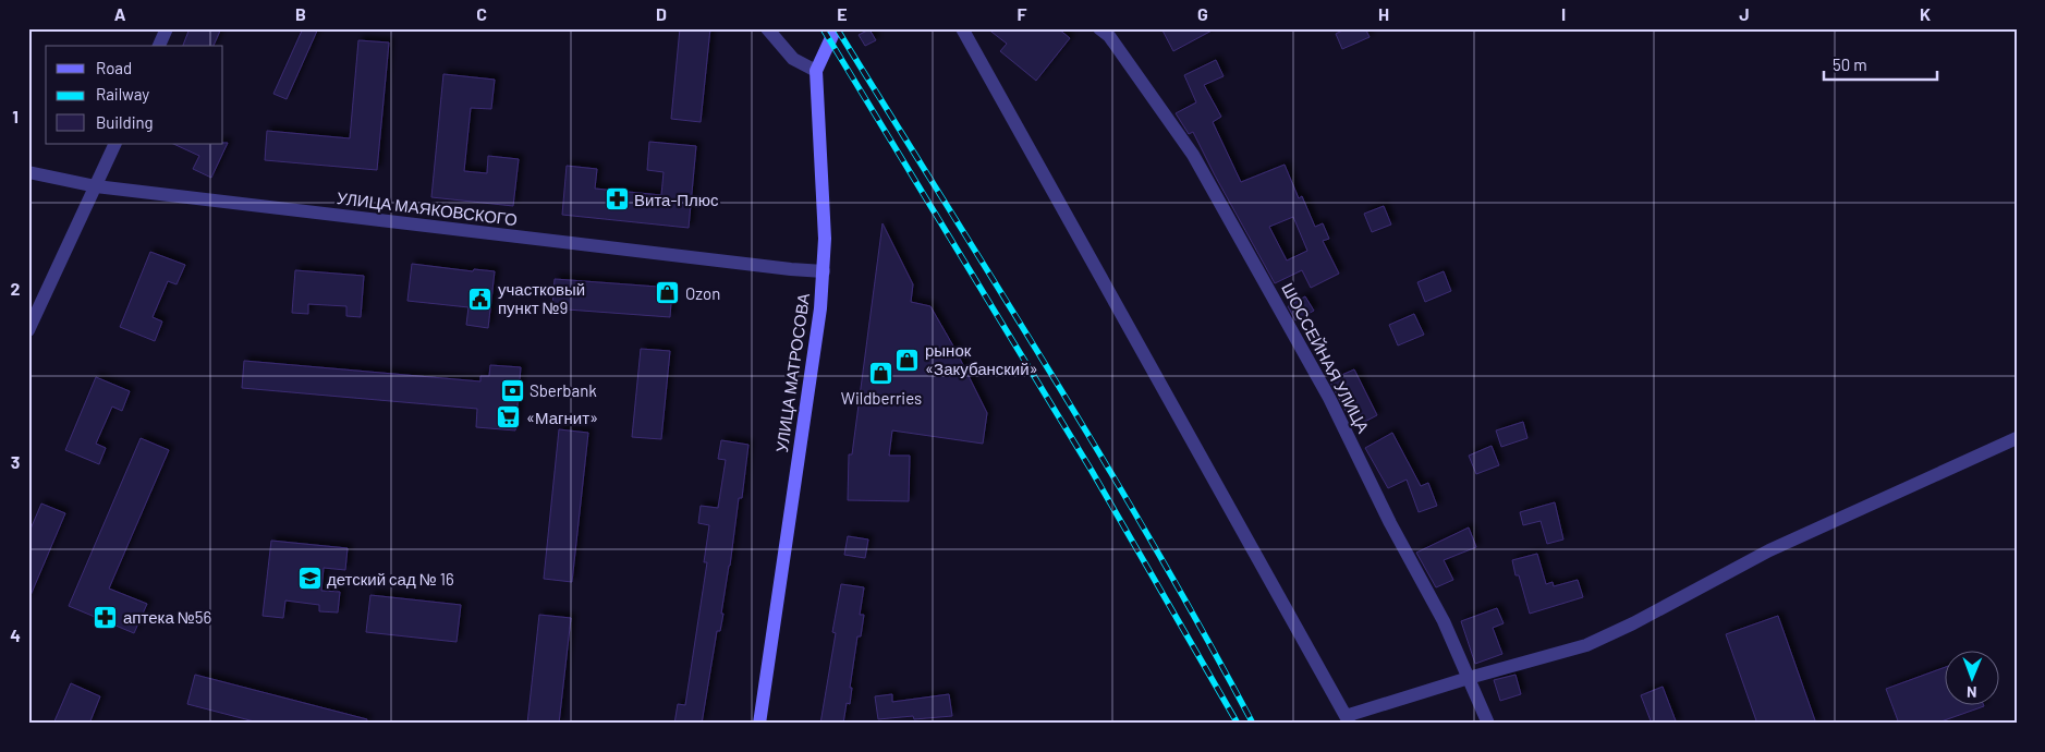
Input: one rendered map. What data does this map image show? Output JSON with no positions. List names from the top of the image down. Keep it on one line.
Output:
{"streets":{"main road":["УЛИЦА МАТРОСОВА"],"street":["УЛИЦА МАЯКОВСКОГО","ШОССЕЙНАЯ УЛИЦА"]},"crossings":[["УЛИЦА МАЯКОВСКОГО","УЛИЦА МАТРОСОВА"]],"places":{"pharmacy":["Вита-Плюс","аптека №56"],"shop":["Ozon","рынок «Закубанский»","Wildberries"],"public building":["участковый пункт №9"],"bank":["Sberbank"],"supermarket":["«Магнит»"],"school or university":["детский сад № 16"]},"legend":["Road","Railway","Building"],"scale_bar":"50 m","north":"bottom","grid":{"columns":["A","B","C","D","E","F","G","H","I","J","K"],"rows":["1","2","3","4"]}}
